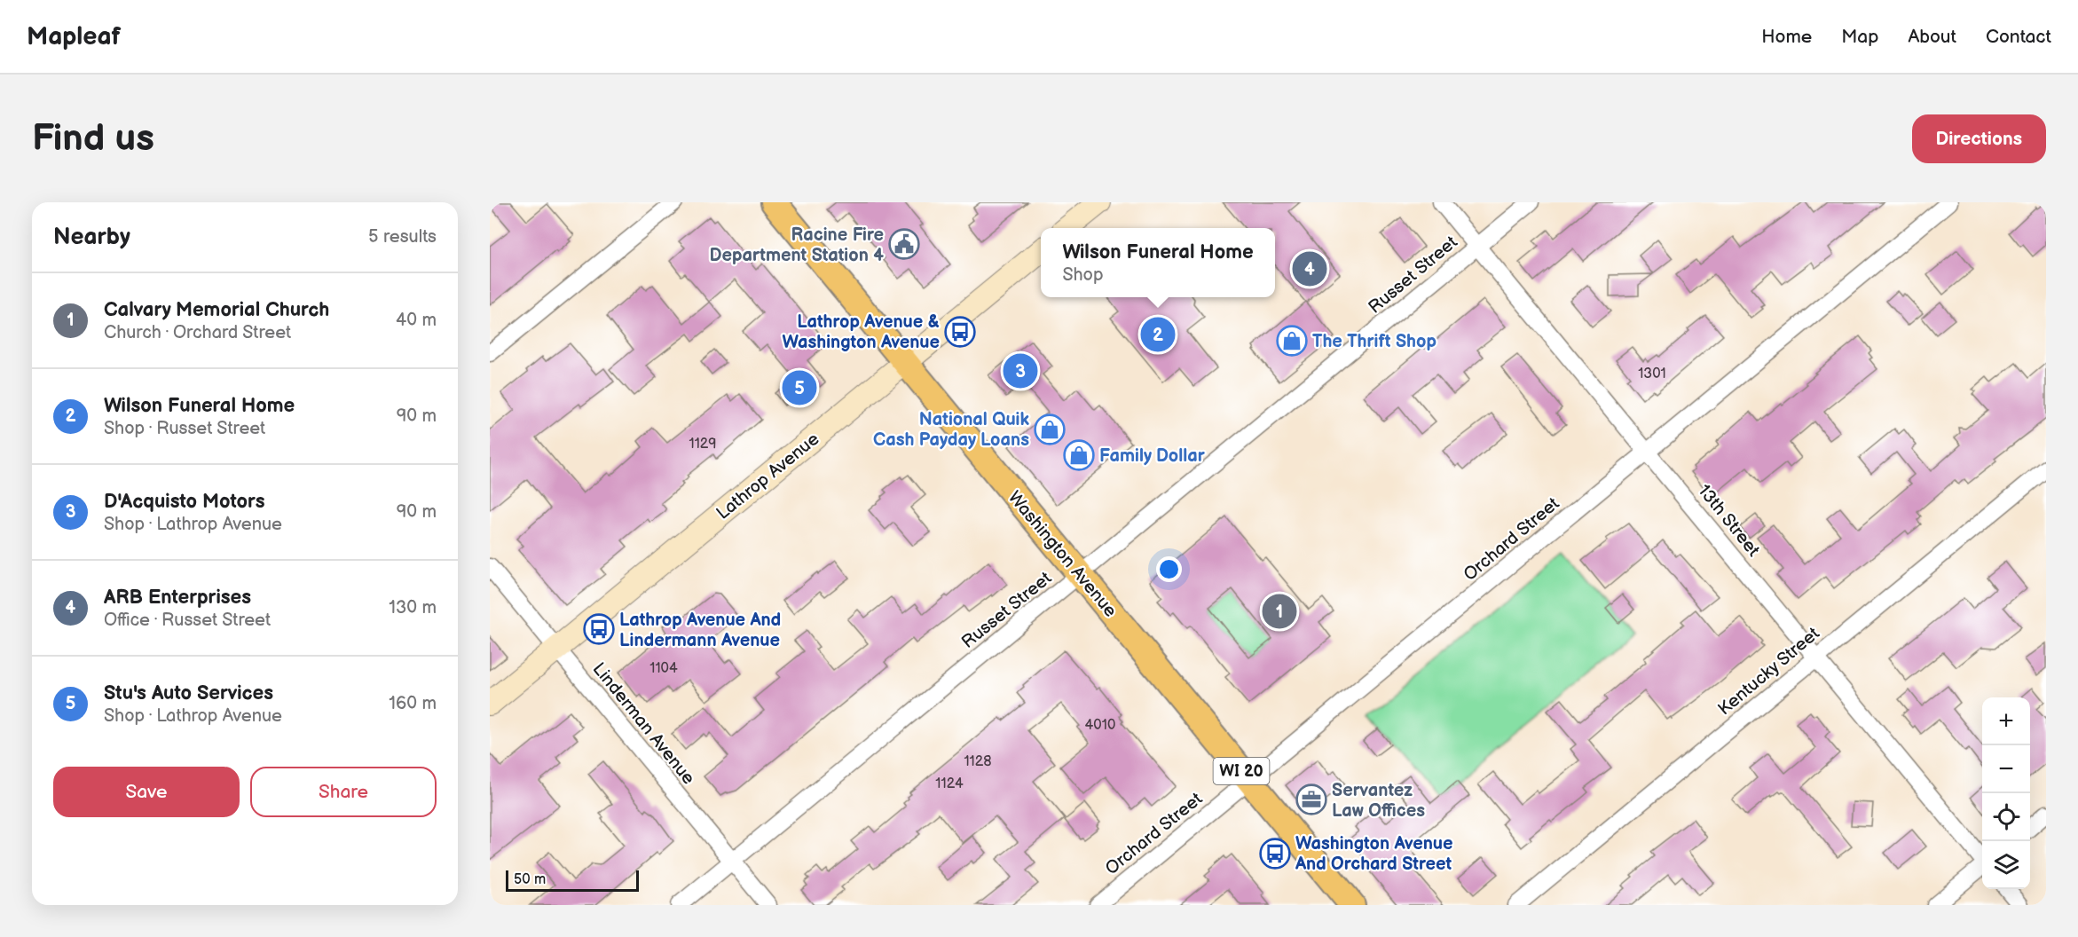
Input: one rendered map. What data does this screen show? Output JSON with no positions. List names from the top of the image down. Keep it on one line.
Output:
{"streets":{"main road":["Washington Avenue","WI 20"],"street":["Russet Street","Lathrop Avenue","13th Street","Orchard Street","Kentucky Street","Linderman Avenue"]},"crossings":[["Russet Street","13th Street"],["Russet Street","Washington Avenue"],["Russet Street","Linderman Avenue"],["Lathrop Avenue","Washington Avenue"],["Lathrop Avenue","Linderman Avenue"],["13th Street","Orchard Street"],["13th Street","Kentucky Street"],["Orchard Street","Washington Avenue"]],"places":{"public building":["Racine Fire Department Station 4"],"bus stop":["Lathrop Avenue & Washington Avenue","Lathrop Avenue And Lindermann Avenue","Washington Avenue And Orchard Street"],"shop":["The Thrift Shop","National Quik Cash Payday Loans","Family Dollar"],"office":["Servantez Law Offices"]},"house_numbers":["1301","1129","1104","4010","1128","1124"],"scale_bar":"50 m","page":{"header":"Mapleaf","nav":["Home","Map","About","Contact"],"buttons":["Directions",["Save","Share"]],"title":"Find us","heading":["Nearby","5 results"],"popup":["Wilson Funeral Home","Shop"],"pins":["4","2","3","5","1"],"list":[{"mark":"1","name":"Calvary Memorial Church","note":"Church · Orchard Street","value":"40 m"},{"mark":"2","name":"Wilson Funeral Home","note":"Shop · Russet Street","value":"90 m"},{"mark":"3","name":"D'Acquisto Motors","note":"Shop · Lathrop Avenue","value":"90 m"},{"mark":"4","name":"ARB Enterprises","note":"Office · Russet Street","value":"130 m"},{"mark":"5","name":"Stu's Auto Services","note":"Shop · Lathrop Avenue","value":"160 m"}],"map_buttons":["+","−"],"scale":"50 m"}}
